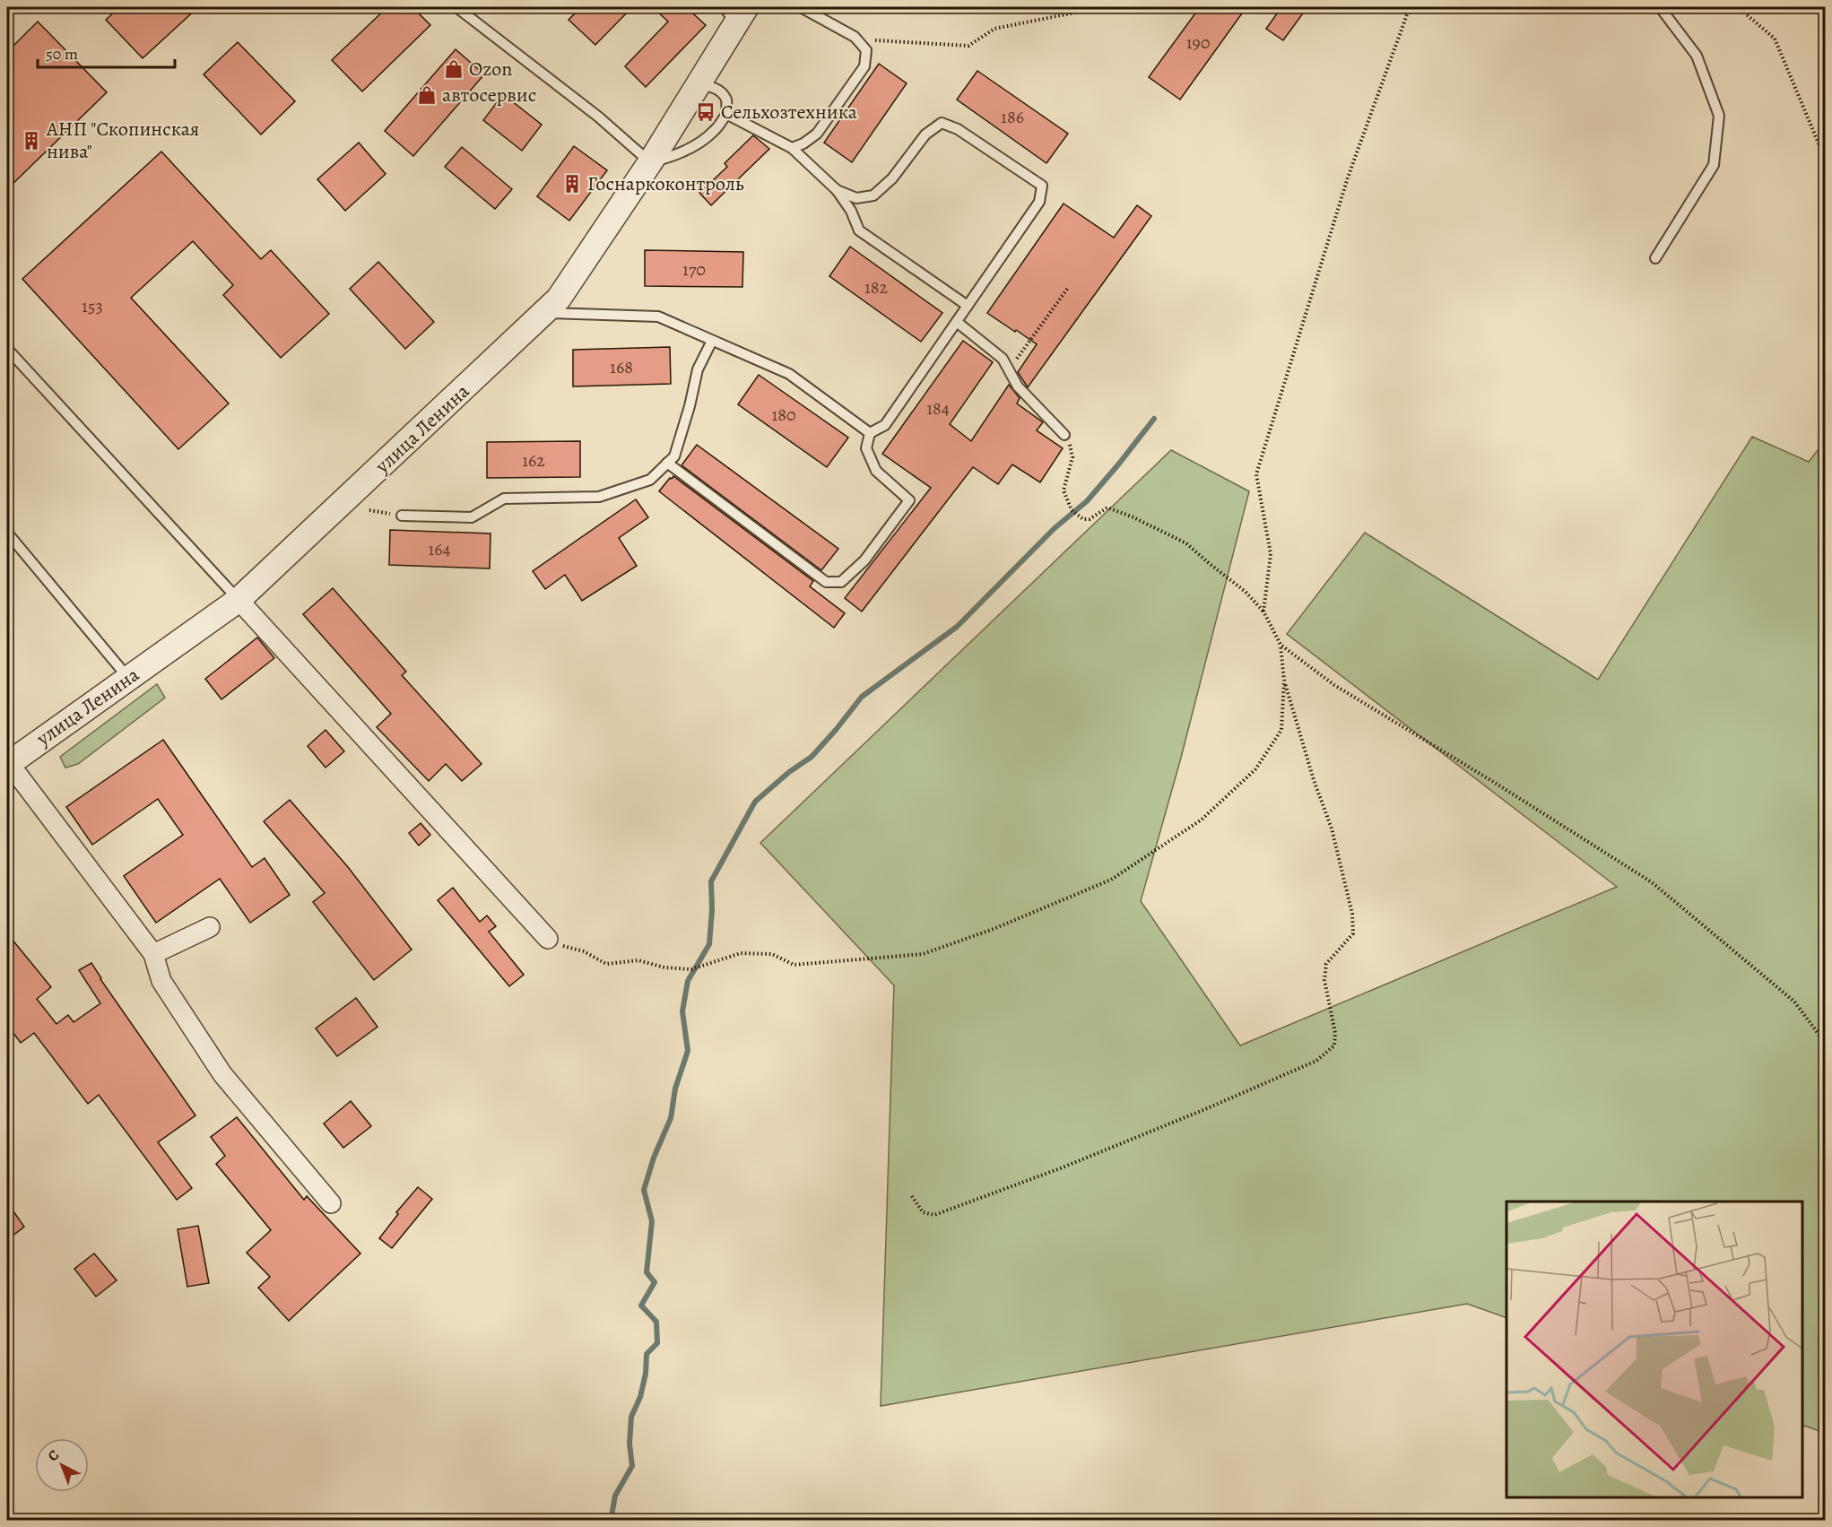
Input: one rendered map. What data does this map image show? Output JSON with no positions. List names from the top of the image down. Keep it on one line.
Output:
{"streets":{"street":["улица Ленина"]},"places":{"shop":["Ozon","автосервис"],"bus stop":["Сельхозтехника"],"building":["АНП \"Скопинская нива\"","Госнаркоконтроль"]},"house_numbers":["190","186","170","182","153","168","184","180","162","164"],"scale_bar":"50 m","north":"top left"}
